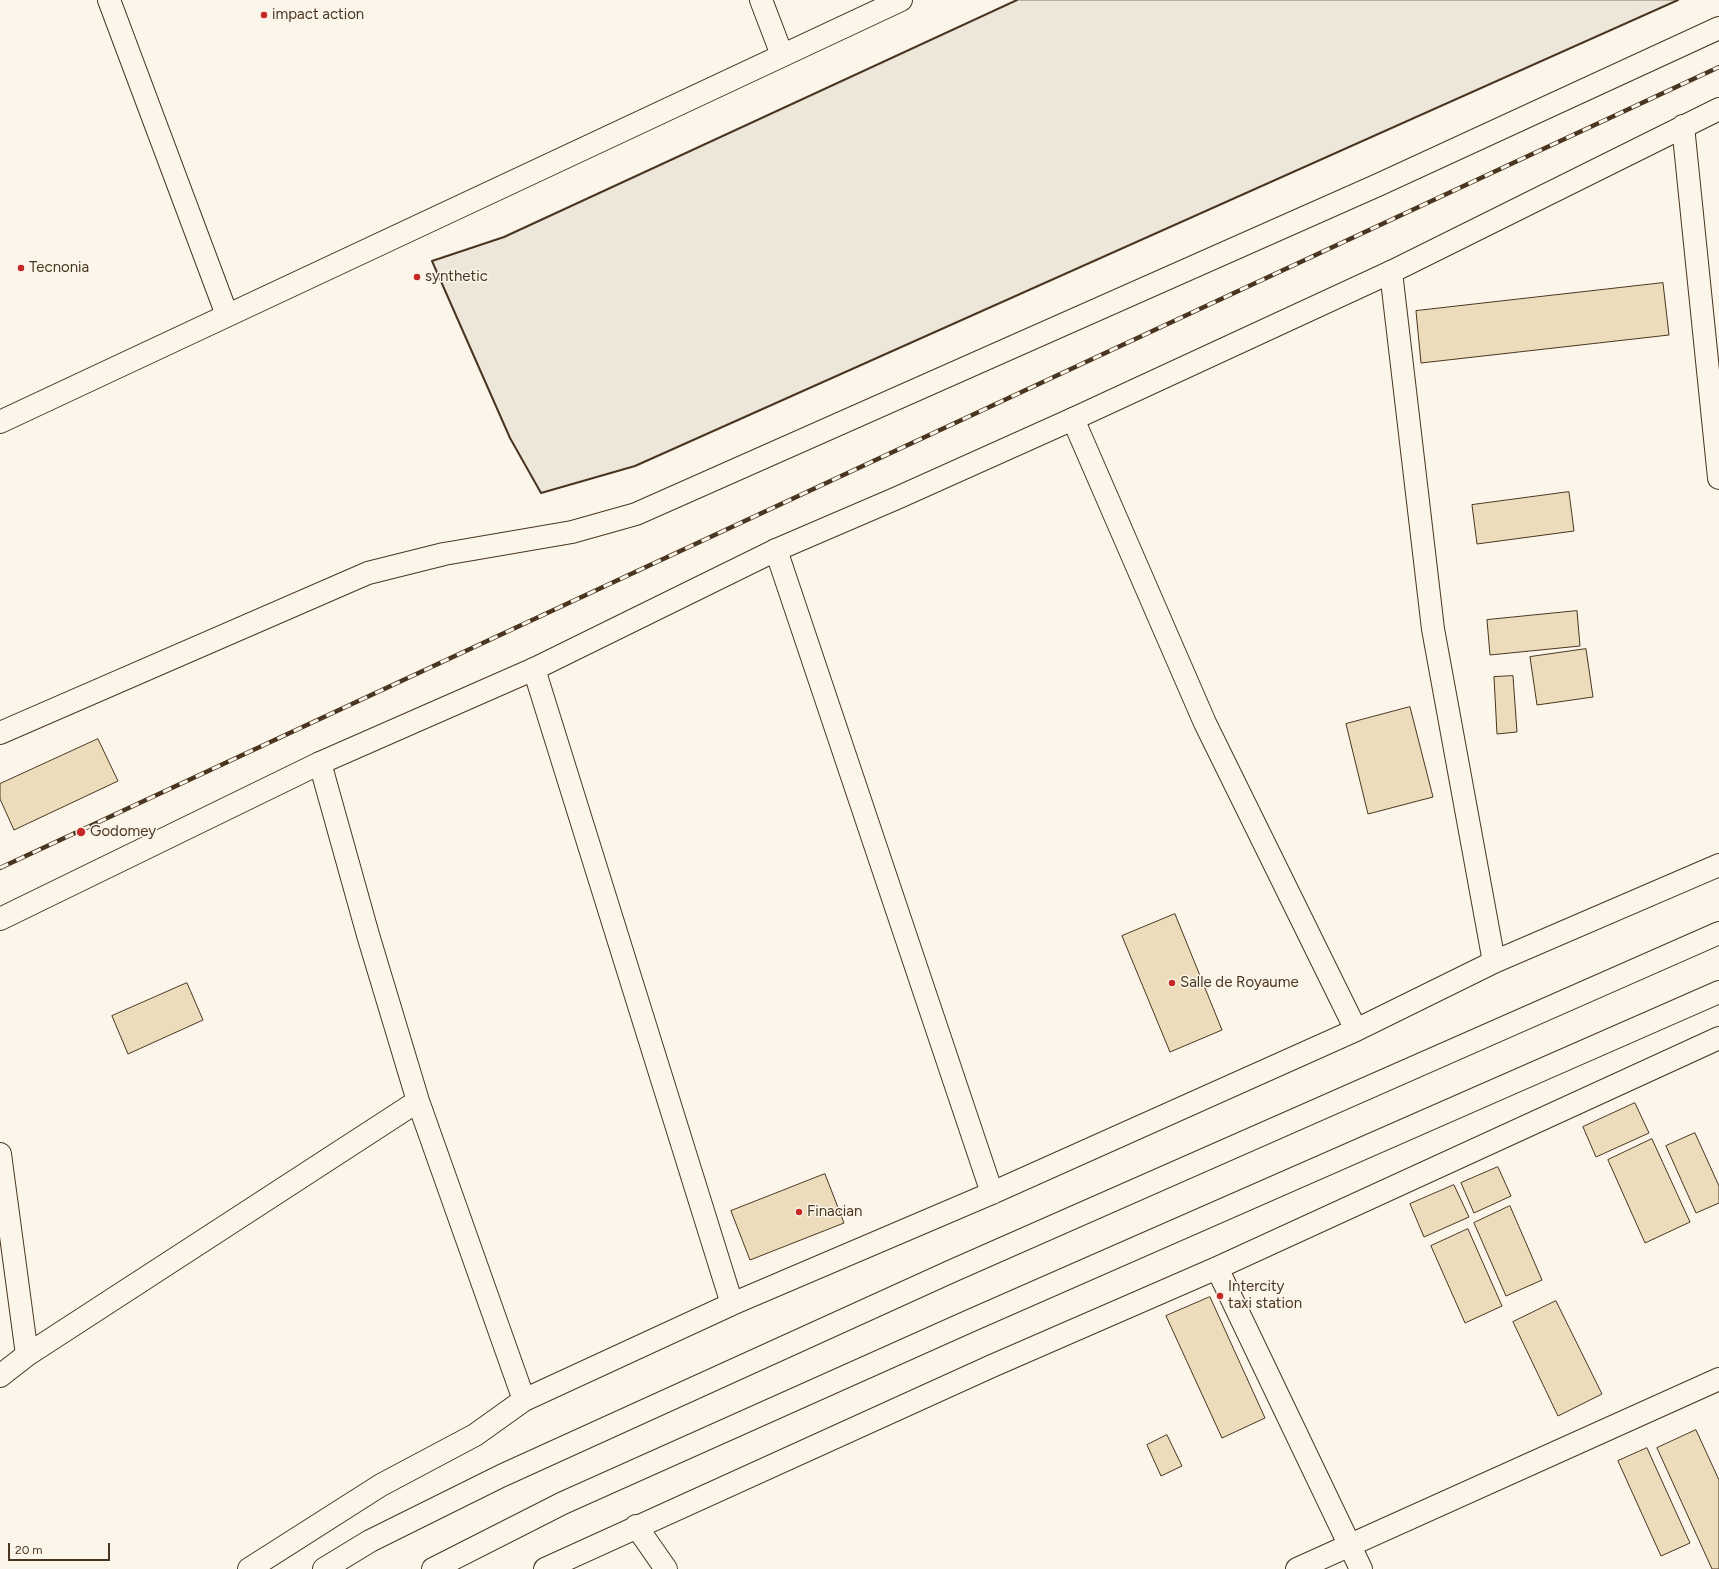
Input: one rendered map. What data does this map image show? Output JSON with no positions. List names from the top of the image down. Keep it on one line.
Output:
{"places":["impact action","Tecnonia","synthetic","Godomey","Salle de Royaume","Finacian","Intercity taxi station"],"scale_bar":"20 m"}
